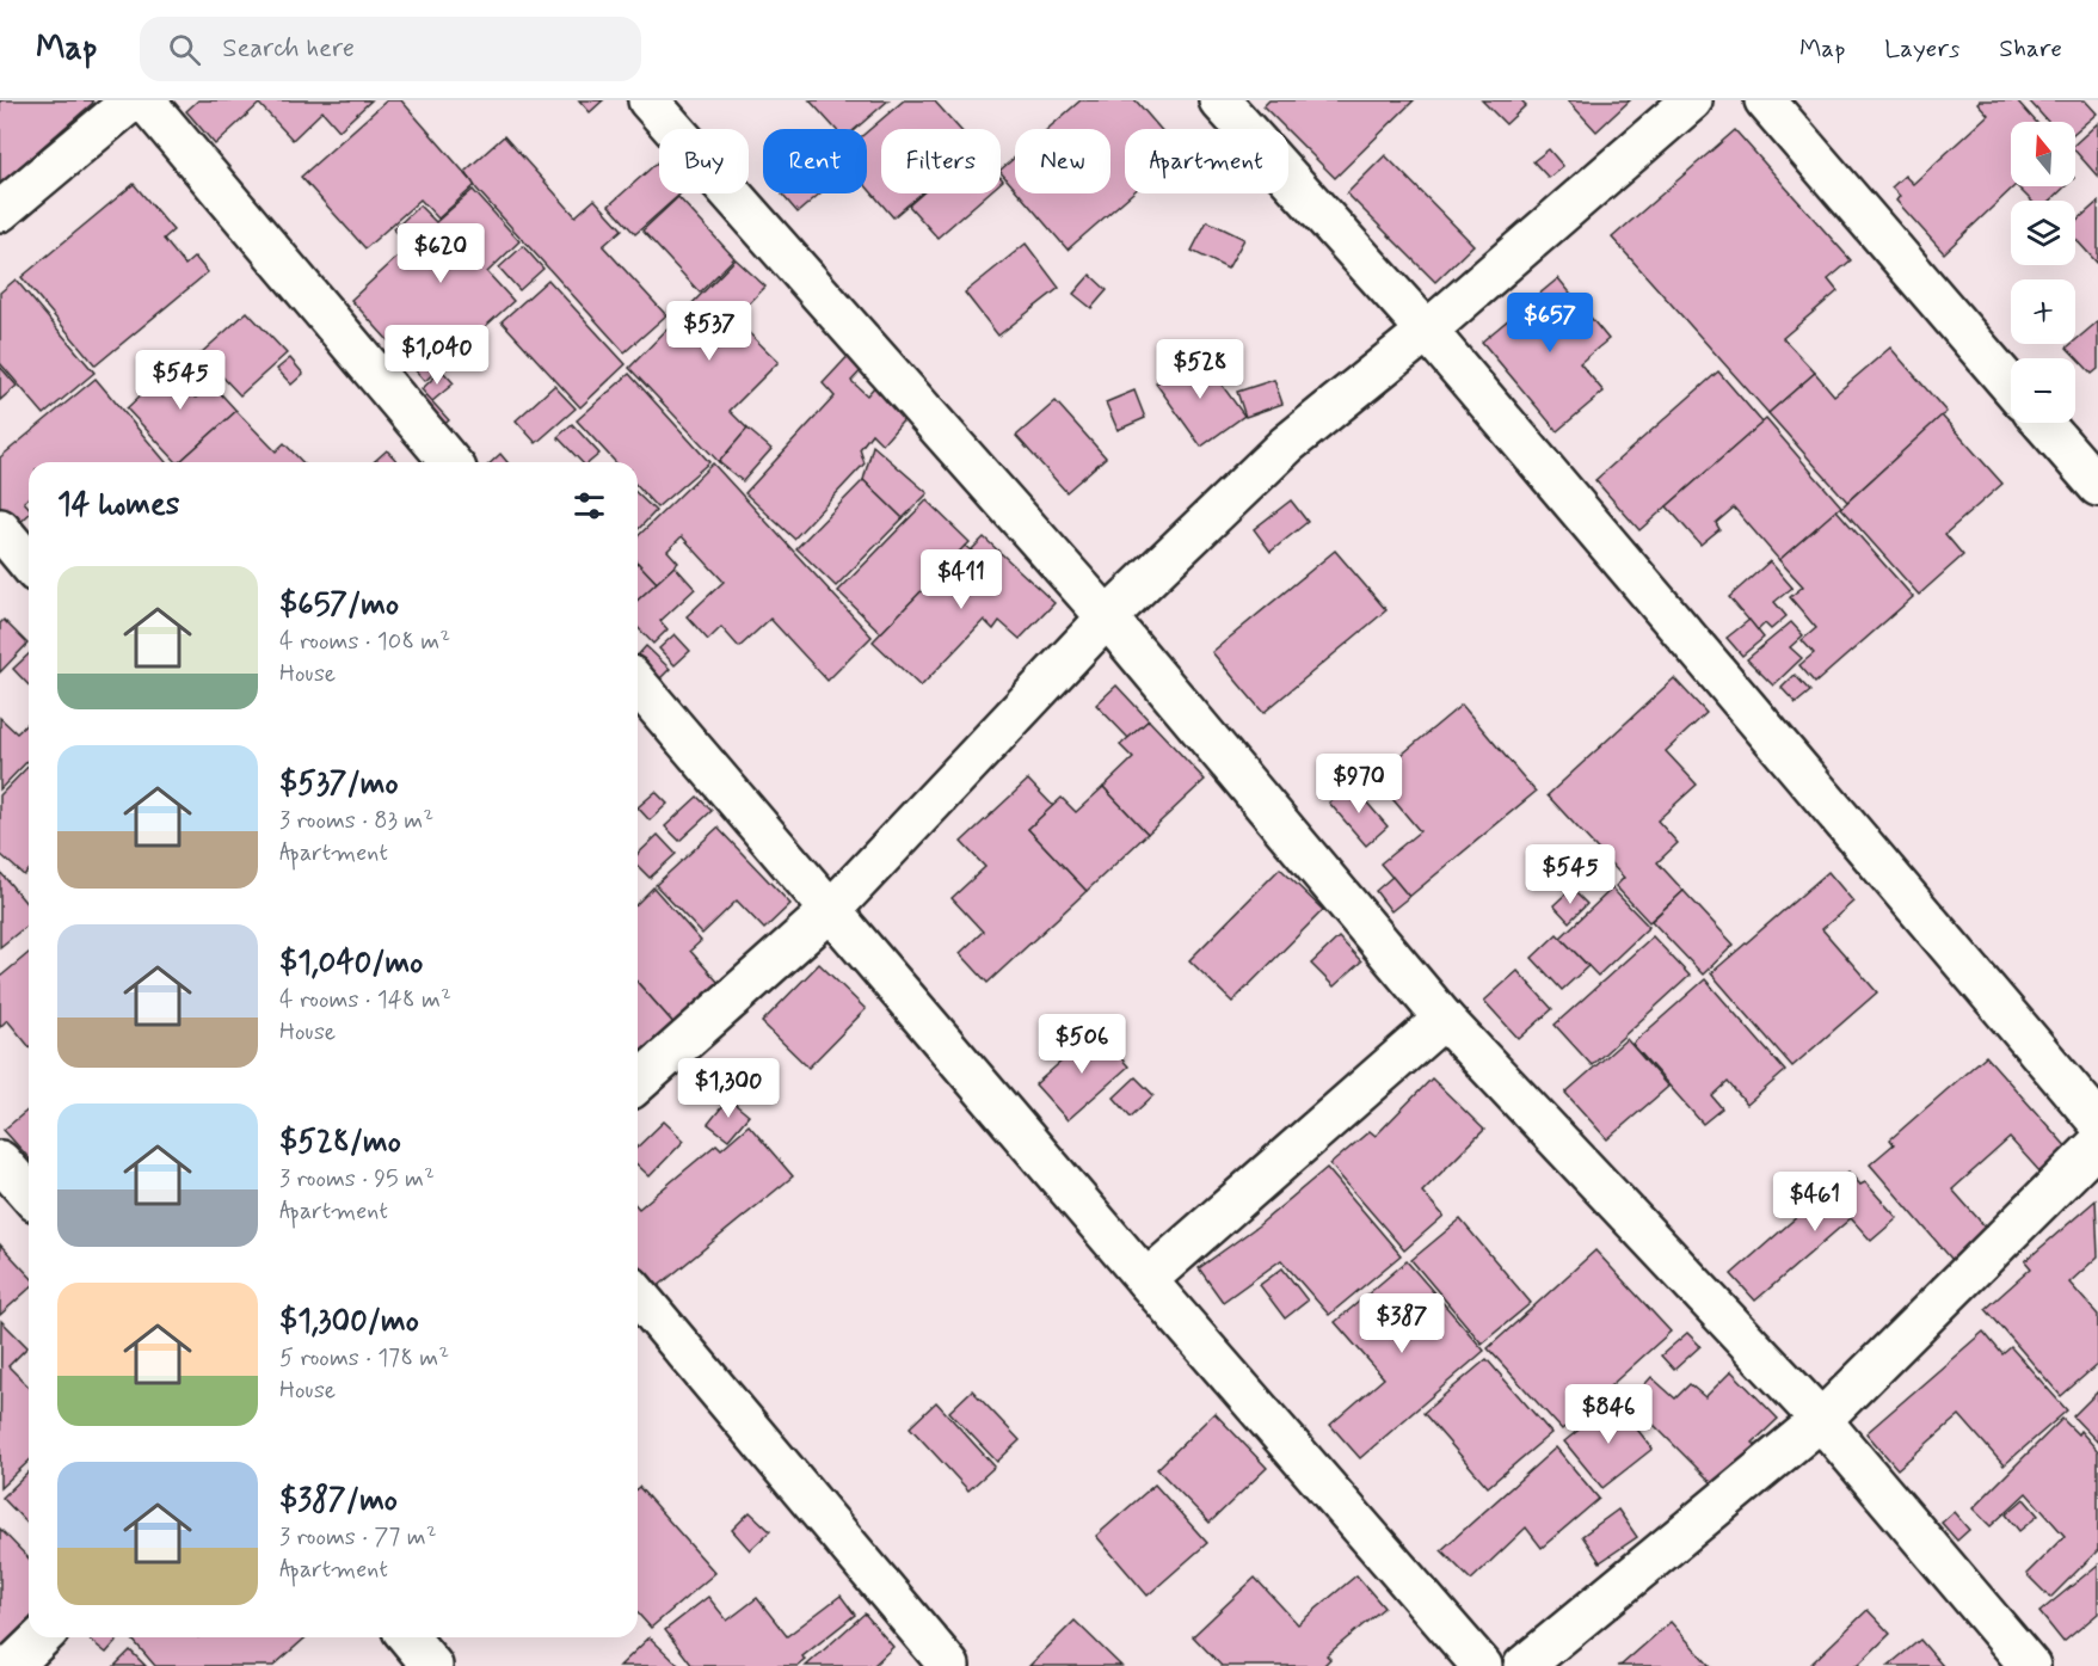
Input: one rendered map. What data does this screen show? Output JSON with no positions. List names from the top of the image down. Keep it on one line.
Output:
{"north":"top","page":{"header":"Map","search":"Search here","nav":["Map","Layers","Share"],"map_buttons":["+","−"],"chip":["Buy","Rent","Filters","New","Apartment"],"price":["$620","$657","$537","$1,040","$528","$545","$411","$970","$545","$506","$1,300","$461","$387","$846"],"heading":"14 homes","list":[{"name":"$657/mo","note":"4 rooms · 108 m² · House"},{"name":"$537/mo","note":"3 rooms · 83 m² · Apartment"},{"name":"$1,040/mo","note":"4 rooms · 148 m² · House"},{"name":"$528/mo","note":"3 rooms · 95 m² · Apartment"},{"name":"$1,300/mo","note":"5 rooms · 178 m² · House"},{"name":"$387/mo","note":"3 rooms · 77 m² · Apartment"}]}}
